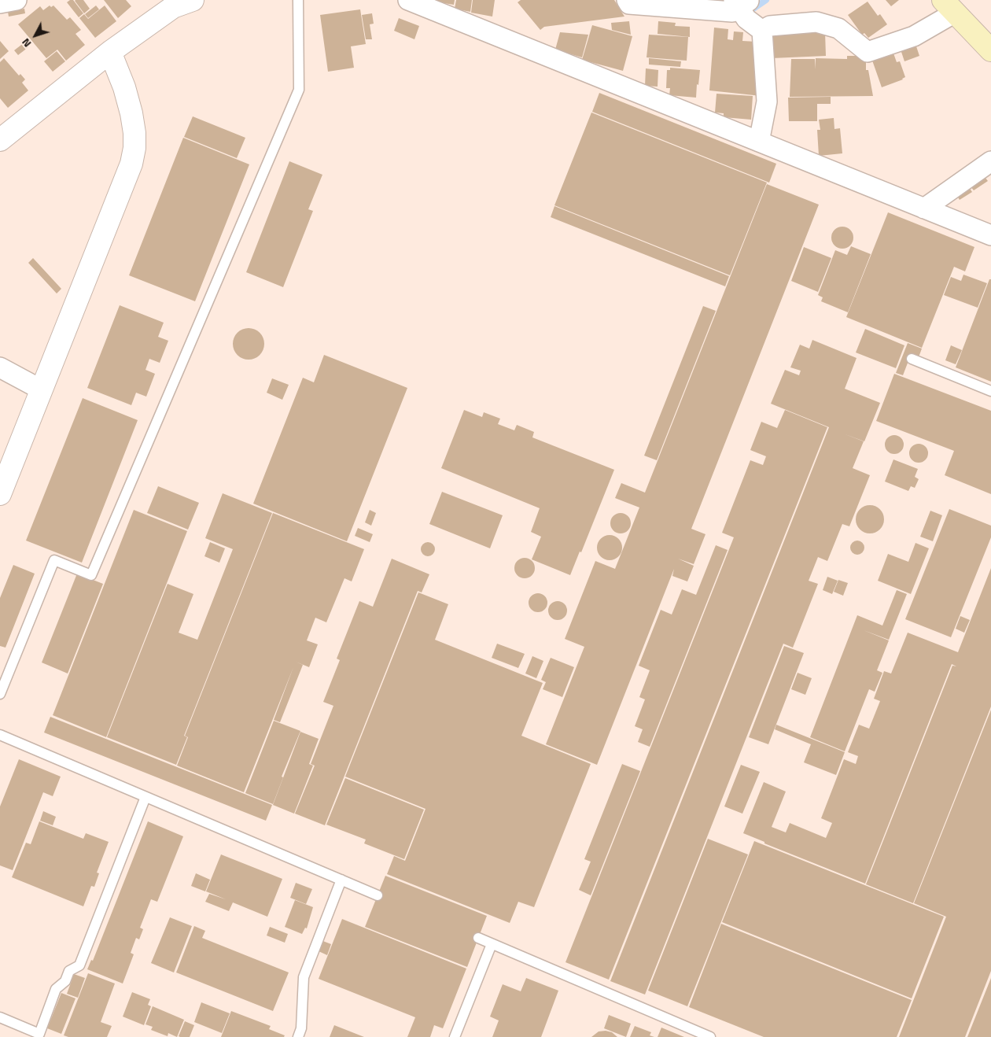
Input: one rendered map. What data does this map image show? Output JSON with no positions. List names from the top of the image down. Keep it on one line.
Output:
{"north":"bottom left"}
